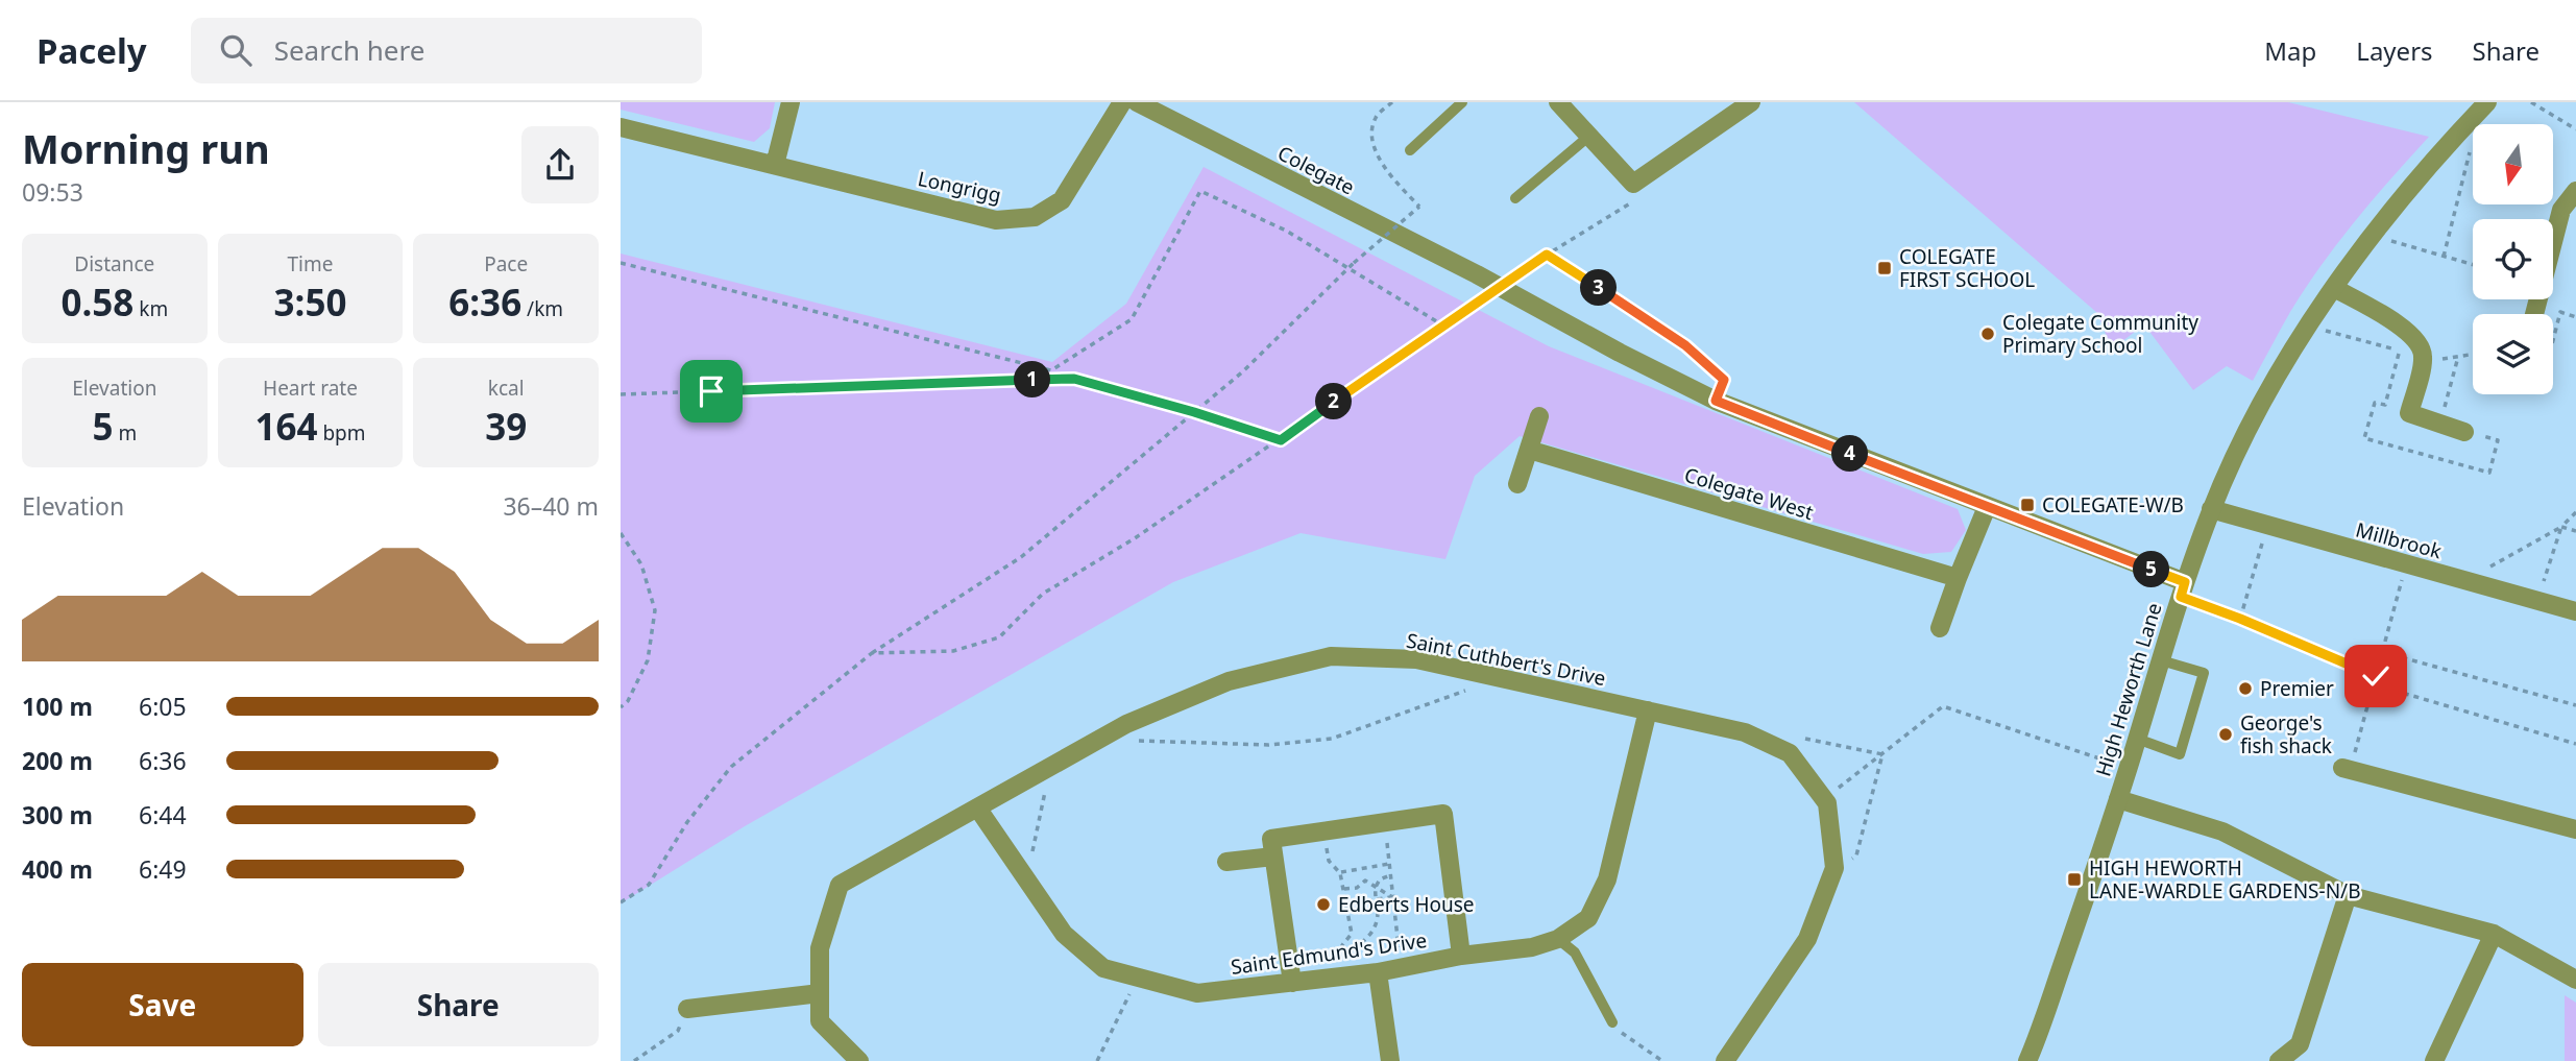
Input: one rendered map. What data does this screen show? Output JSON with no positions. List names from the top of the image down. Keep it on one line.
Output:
{"streets":{"street":["Colegate","Longrigg","Colegate West","Millbrook","Saint Cuthbert's Drive","High Heworth Lane","Saint Edmund's Drive"]},"crossings":[["Millbrook","High Heworth Lane"],["Saint Cuthbert's Drive","Saint Edmund's Drive"]],"places":{"transit":["COLEGATE FIRST SCHOOL","COLEGATE-W/B","HIGH HEWORTH LANE-WARDLE GARDENS-N/B"],"other":["Colegate Community Primary School","Premier","George's fish shack","Edberts House"]},"north":"bottom","page":{"header":"Pacely","search":"Search here","nav":["Map","Layers","Share"],"heading":["Morning run","09:53"],"stats":[["Distance","0.58 km"],["Time","3:50"],["Pace","6:36 /km"],["Elevation","5 m"],["Heart rate","164 bpm"],["kcal","39"]],"pins":["3","1","2","4","5"],"chart":["Elevation","36–40 m"],"list":[{"name":"100 m","note":"6:05"},{"name":"200 m","note":"6:36"},{"name":"300 m","note":"6:44"},{"name":"400 m","note":"6:49"}],"buttons":["Save","Share"]}}
